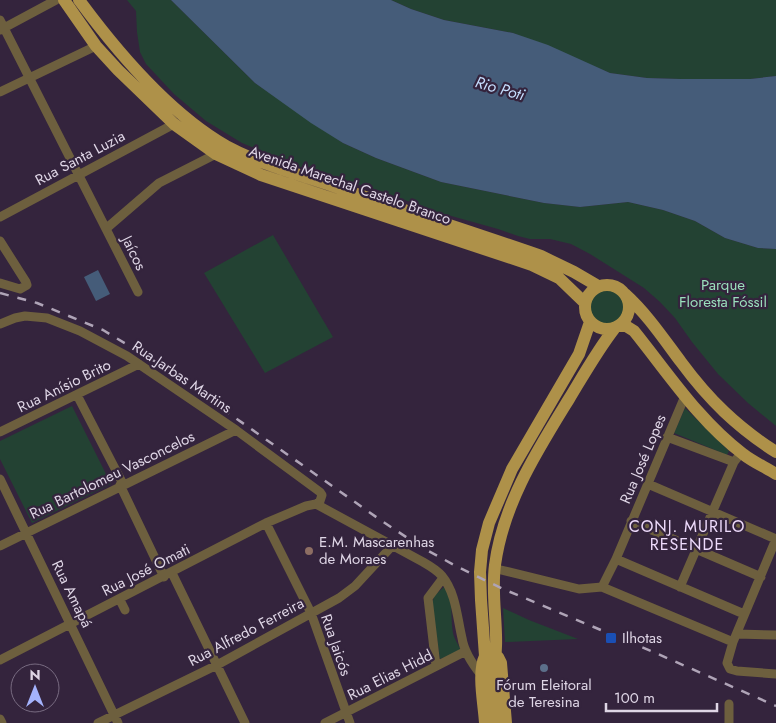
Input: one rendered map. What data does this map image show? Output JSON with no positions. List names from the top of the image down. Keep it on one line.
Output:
{"streets":{"main road":["Avenida Marechal Castelo Branco"],"street":["Rua Santa Luzia","Jaícos","Rua Jarbas Martins","Rua Anísio Brito","Rua José Lopes","Rua Bartolomeu Vasconcelos","Rua José Omati","Rua Amapá","Rua Alfredo Ferreira","Rua Jaicós","Rua Elias Hidd"]},"crossings":[["Rua Santa Luzia","Avenida Marechal Castelo Branco"],["Rua Jarbas Martins","Rua Anísio Brito"],["Rua Jarbas Martins","Rua Bartolomeu Vasconcelos"],["Rua Jarbas Martins","Rua José Omati"],["Rua Bartolomeu Vasconcelos","Rua Amapá"],["Rua José Omati","Rua Amapá"],["Rua José Omati","Rua Jaicós"],["Rua Amapá","Rua Alfredo Ferreira"],["Rua Alfredo Ferreira","Rua Jaicós"],["Rua Jaicós","Rua Elias Hidd"]],"districts":["CONJ. MURILO RESENDE"],"water":["Rio Poti"],"parks":["Parque Floresta Fóssil"],"places":{"other":["E.M. Mascarenhas de Moraes","Fórum Eleitoral de Teresina"],"transit":["Ilhotas"]},"scale_bar":"100 m","north":"top"}
